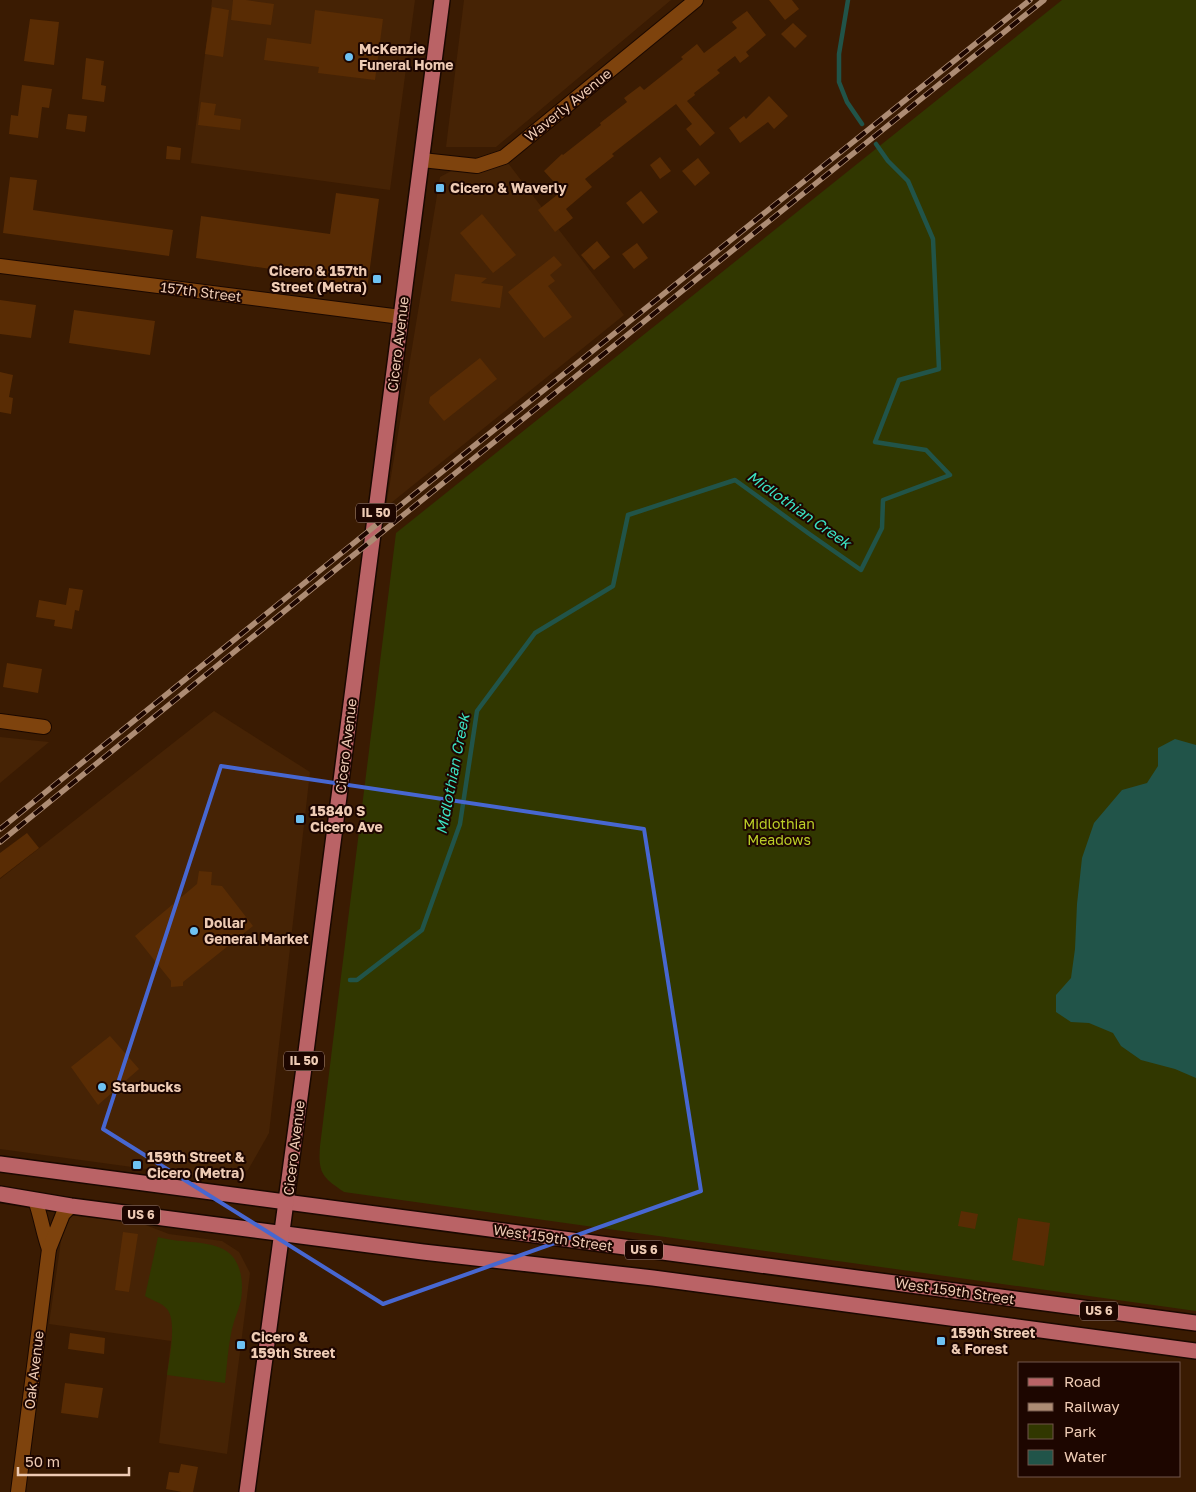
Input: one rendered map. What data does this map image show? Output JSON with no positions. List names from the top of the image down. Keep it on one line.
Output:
{"streets":{"main road":["Cicero Avenue","IL 50","US 6","West 159th Street"],"street":["Waverly Avenue","157th Street","Oak Avenue"]},"crossings":[["Waverly Avenue","Cicero Avenue"],["157th Street","Cicero Avenue"],["Cicero Avenue","West 159th Street"],["West 159th Street","Oak Avenue"]],"water":["Midlothian Creek"],"parks":["Midlothian Meadows"],"places":{"other":["McKenzie Funeral Home","Dollar General Market","Starbucks"],"transit":["Cicero & Waverly","Cicero & 157th Street (Metra)","15840 S Cicero Ave","159th Street & Cicero (Metra)","159th Street & Forest","Cicero & 159th Street"]},"legend":["Road","Railway","Park","Water"],"scale_bar":"50 m"}
